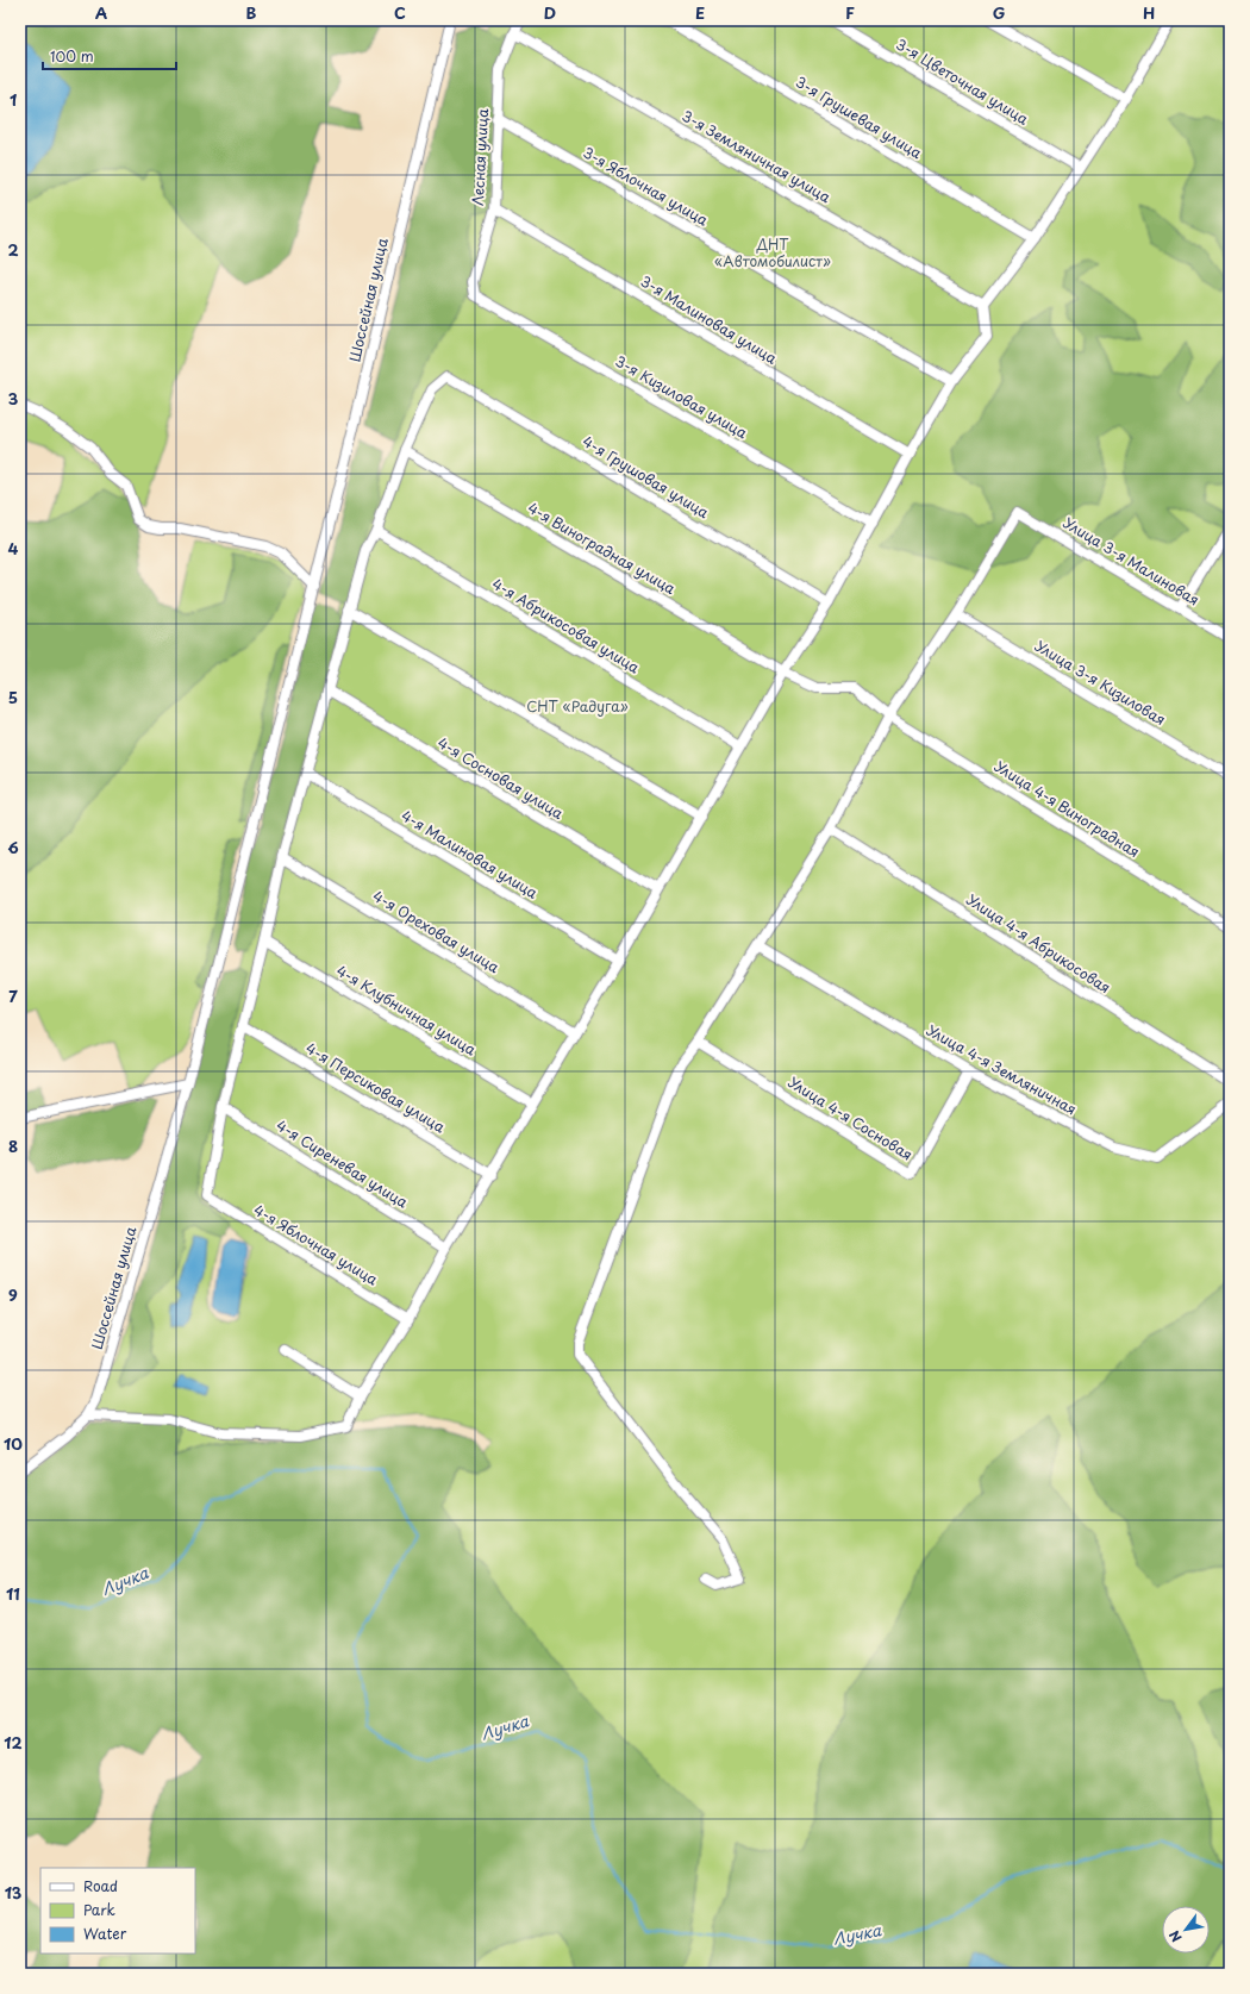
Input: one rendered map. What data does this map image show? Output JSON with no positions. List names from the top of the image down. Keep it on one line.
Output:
{"streets":{"street":["3-я Цветочная улица","3-я Грушевая улица","Лесная улица","3-я Земляничная улица","3-я Яблочная улица","Шоссейная улица","3-я Малиновая улица","3-я Кизиловая улица","4-я Грушовая улица","4-я Виноградная улица","Улица 3-я Малиновая","4-я Абрикосовая улица","Улица 3-я Кизиловая","4-я Сосновая улица","Улица 4-я Виноградная","4-я Малиновая улица","4-я Ореховая улица","Улица 4-я Абрикосовая","4-я Клубничная улица","Улица 4-я Земляничная","4-я Персиковая улица","Улица 4-я Сосновая","4-я Сиреневая улица","4-я Яблочная улица"]},"crossings":[["Лесная улица","3-я Земляничная улица"],["Лесная улица","3-я Яблочная улица"],["Лесная улица","3-я Малиновая улица"],["Лесная улица","3-я Кизиловая улица"],["4-я Грушовая улица","4-я Виноградная улица"],["4-я Виноградная улица","Улица 4-я Виноградная"],["Улица 3-я Малиновая","Улица 3-я Кизиловая"],["Улица 4-я Земляничная","Улица 4-я Сосновая"],["4-я Сиреневая улица","4-я Яблочная улица"]],"water":["Лучка"],"parks":["ДНТ «Автомобилист»","СНТ «Радуга»"],"legend":["Road","Park","Water"],"scale_bar":"100 m","north":"bottom left","grid":{"columns":["A","B","C","D","E","F","G","H"],"rows":["1","2","3","4","5","6","7","8","9","10","11","12","13"]}}
